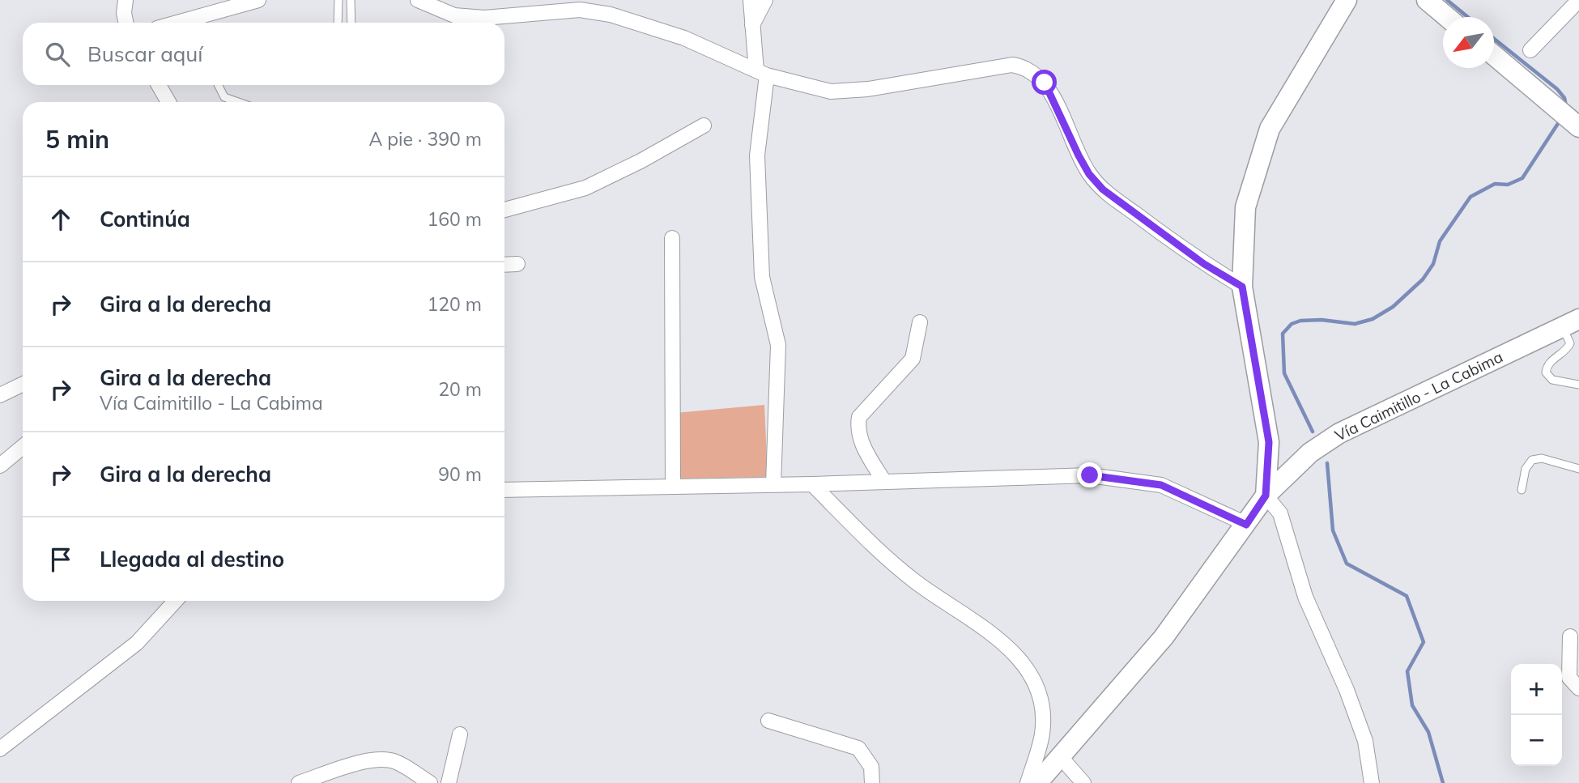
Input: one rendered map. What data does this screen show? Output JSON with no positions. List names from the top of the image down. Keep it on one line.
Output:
{"streets":{"street":["Vía Caimitillo - La Cabima"]},"north":"bottom left","page":{"search":"Buscar aquí","heading":["5 min","A pie · 390 m"],"list":[["Continúa","160 m"],["Gira a la derecha","120 m"],["Gira a la derecha","Vía Caimitillo - La Cabima","20 m"],["Gira a la derecha","90 m"],"Llegada al destino"],"map_buttons":["+","−"]}}
